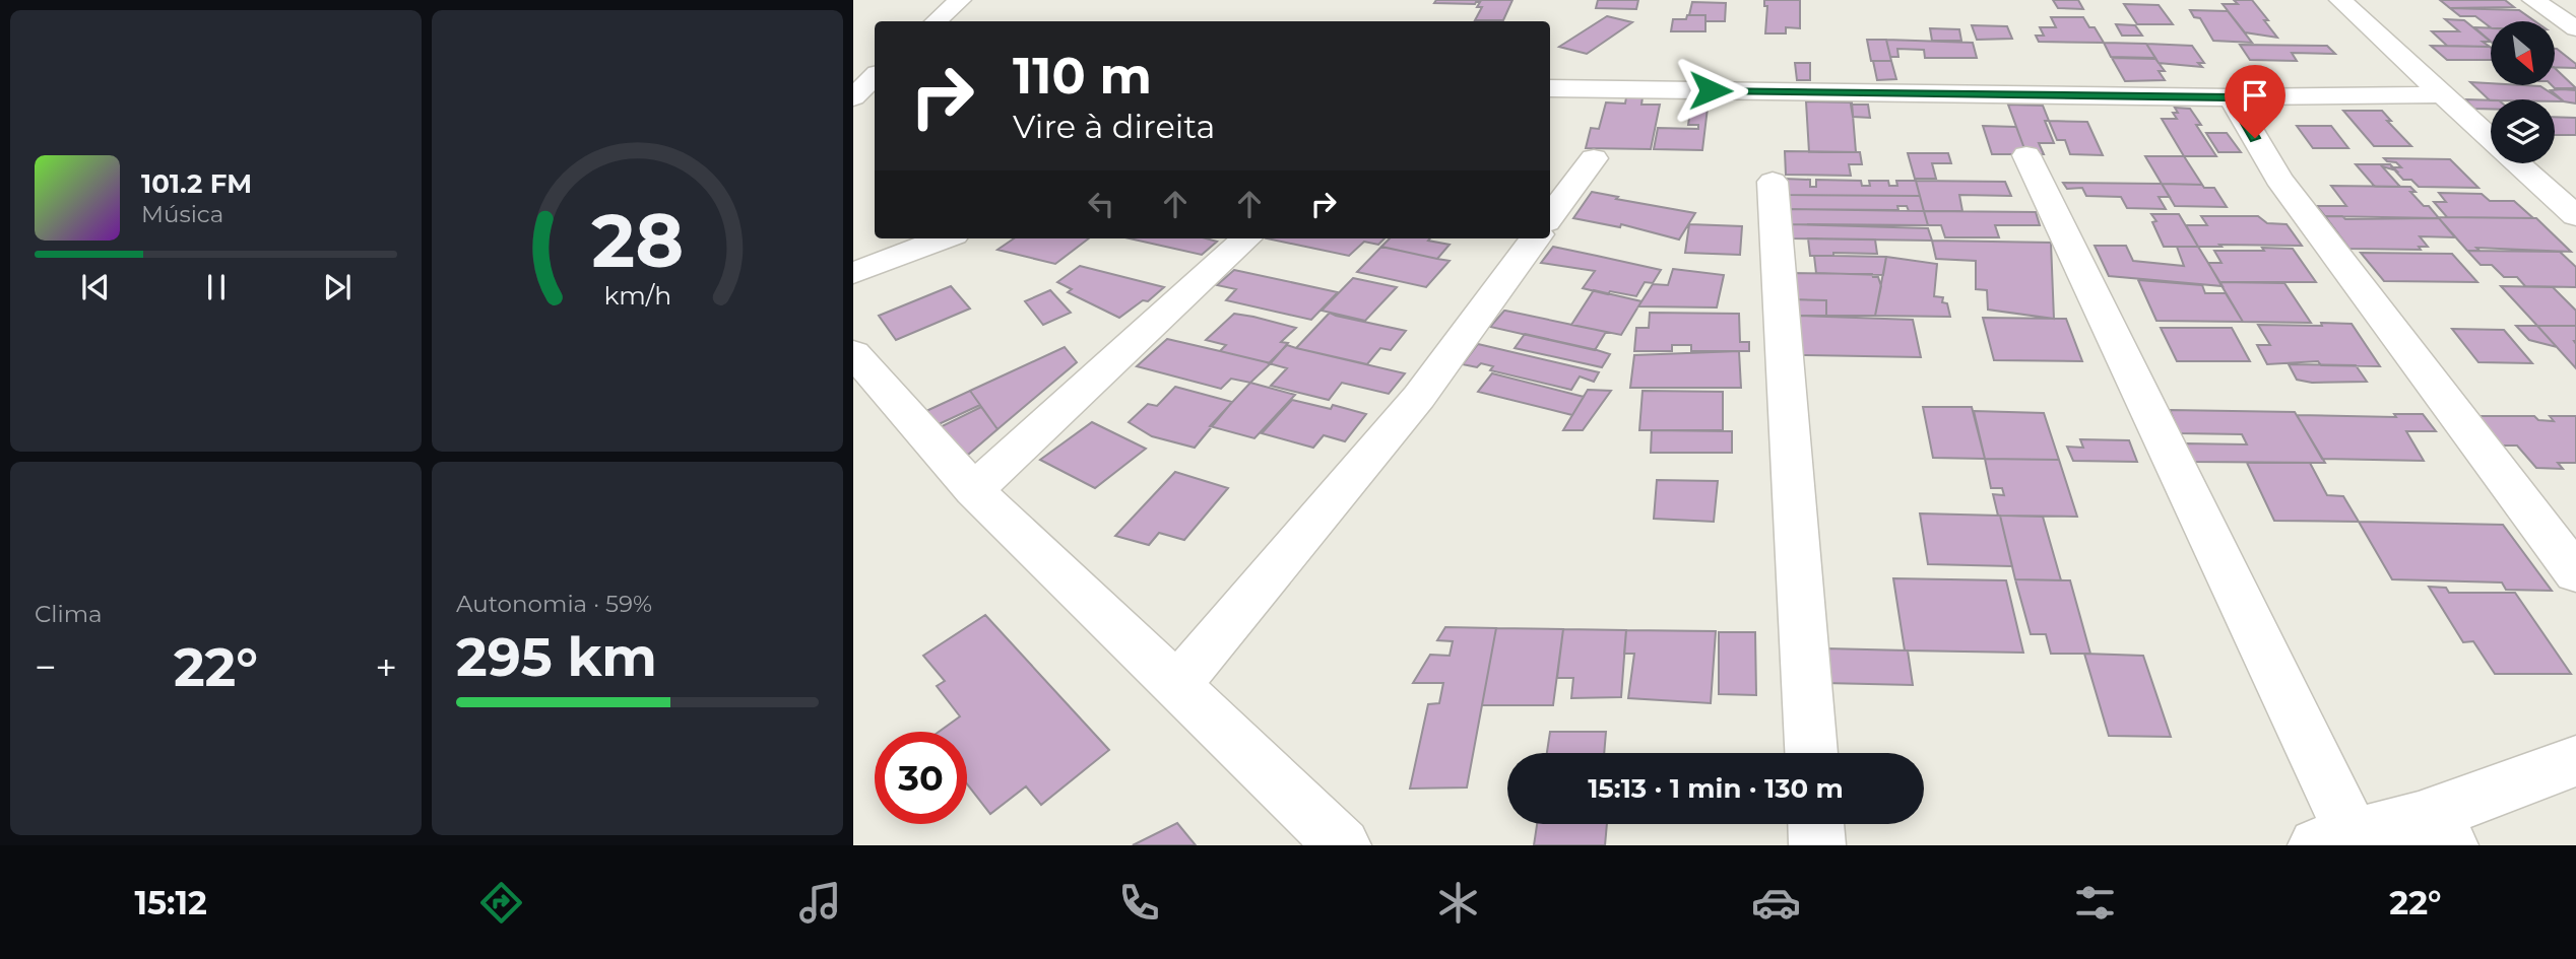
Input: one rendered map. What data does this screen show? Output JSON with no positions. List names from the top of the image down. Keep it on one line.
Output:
{"north":"bottom right","page":{"turn":["110 m","Vire à direita"],"song":["101.2 FM","Música"],"tile":["Clima",["Autonomia · 59%","295 km"]],"heat":["−","22°","+"],"limit":"30","trip":"15:13 · 1 min · 130 m","tabs":["15:12","22°"],"gauge":["28","km/h"]}}
